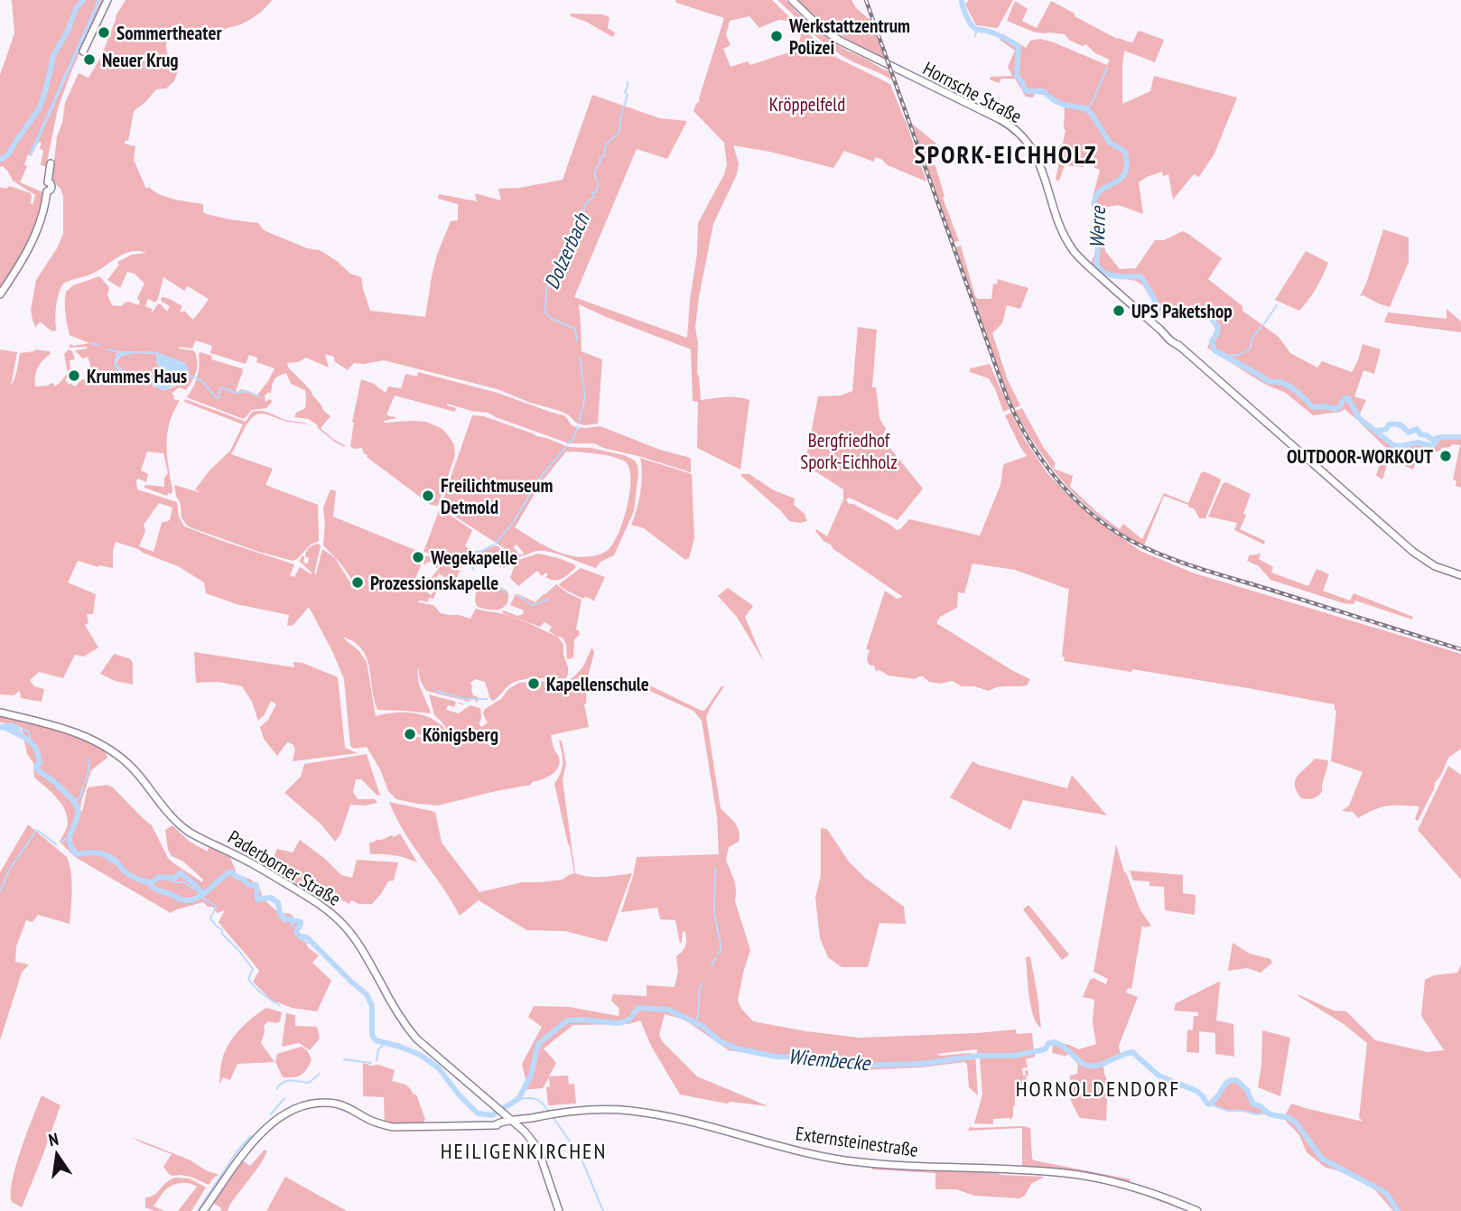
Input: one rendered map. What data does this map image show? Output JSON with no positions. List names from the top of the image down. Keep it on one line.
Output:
{"streets":{"main road":["Hornsche Straße","Paderborner Straße","Externsteinestraße"]},"crossings":[["Paderborner Straße","Externsteinestraße"]],"districts":["SPORK-EICHHOLZ","HORNOLDENDORF","HEILIGENKIRCHEN"],"water":["Werre","Dolzerbach","Wiembecke"],"parks":["Kröppelfeld","Bergfriedhof Spork-Eichholz"],"places":["Sommertheater","Werkstattzentrum Polizei","Neuer Krug","UPS Paketshop","Krummes Haus","OUTDOOR-WORKOUT","Freilichtmuseum Detmold","Wegekapelle","Prozessionskapelle","Kapellenschule","Königsberg"],"north":"top"}
